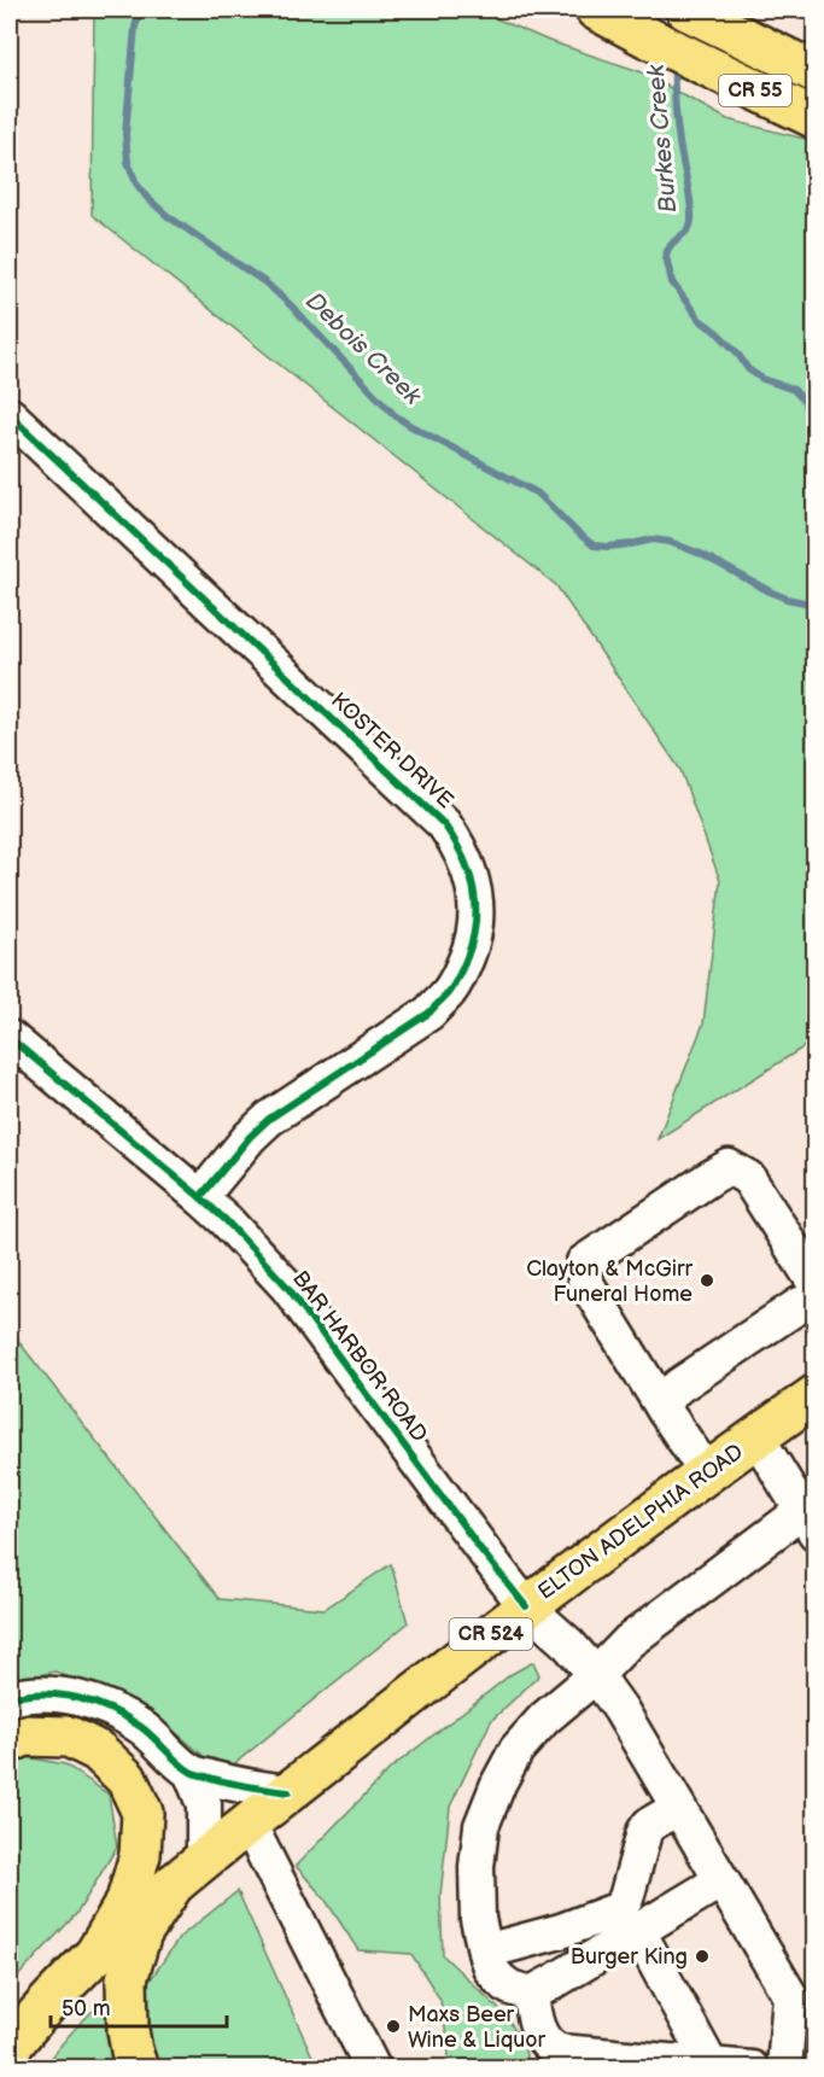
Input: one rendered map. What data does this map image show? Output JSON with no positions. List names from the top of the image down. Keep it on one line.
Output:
{"streets":{"main road":["CR 55","ELTON ADELPHIA ROAD","CR 524"],"street":["KOSTER DRIVE","BAR HARBOR ROAD"]},"crossings":[["KOSTER DRIVE","BAR HARBOR ROAD"],["BAR HARBOR ROAD","ELTON ADELPHIA ROAD"]],"water":["Burkes Creek","Debois Creek"],"places":["Clayton & McGirr Funeral Home","Burger King","Maxs Beer Wine & Liquor"],"scale_bar":"50 m"}
